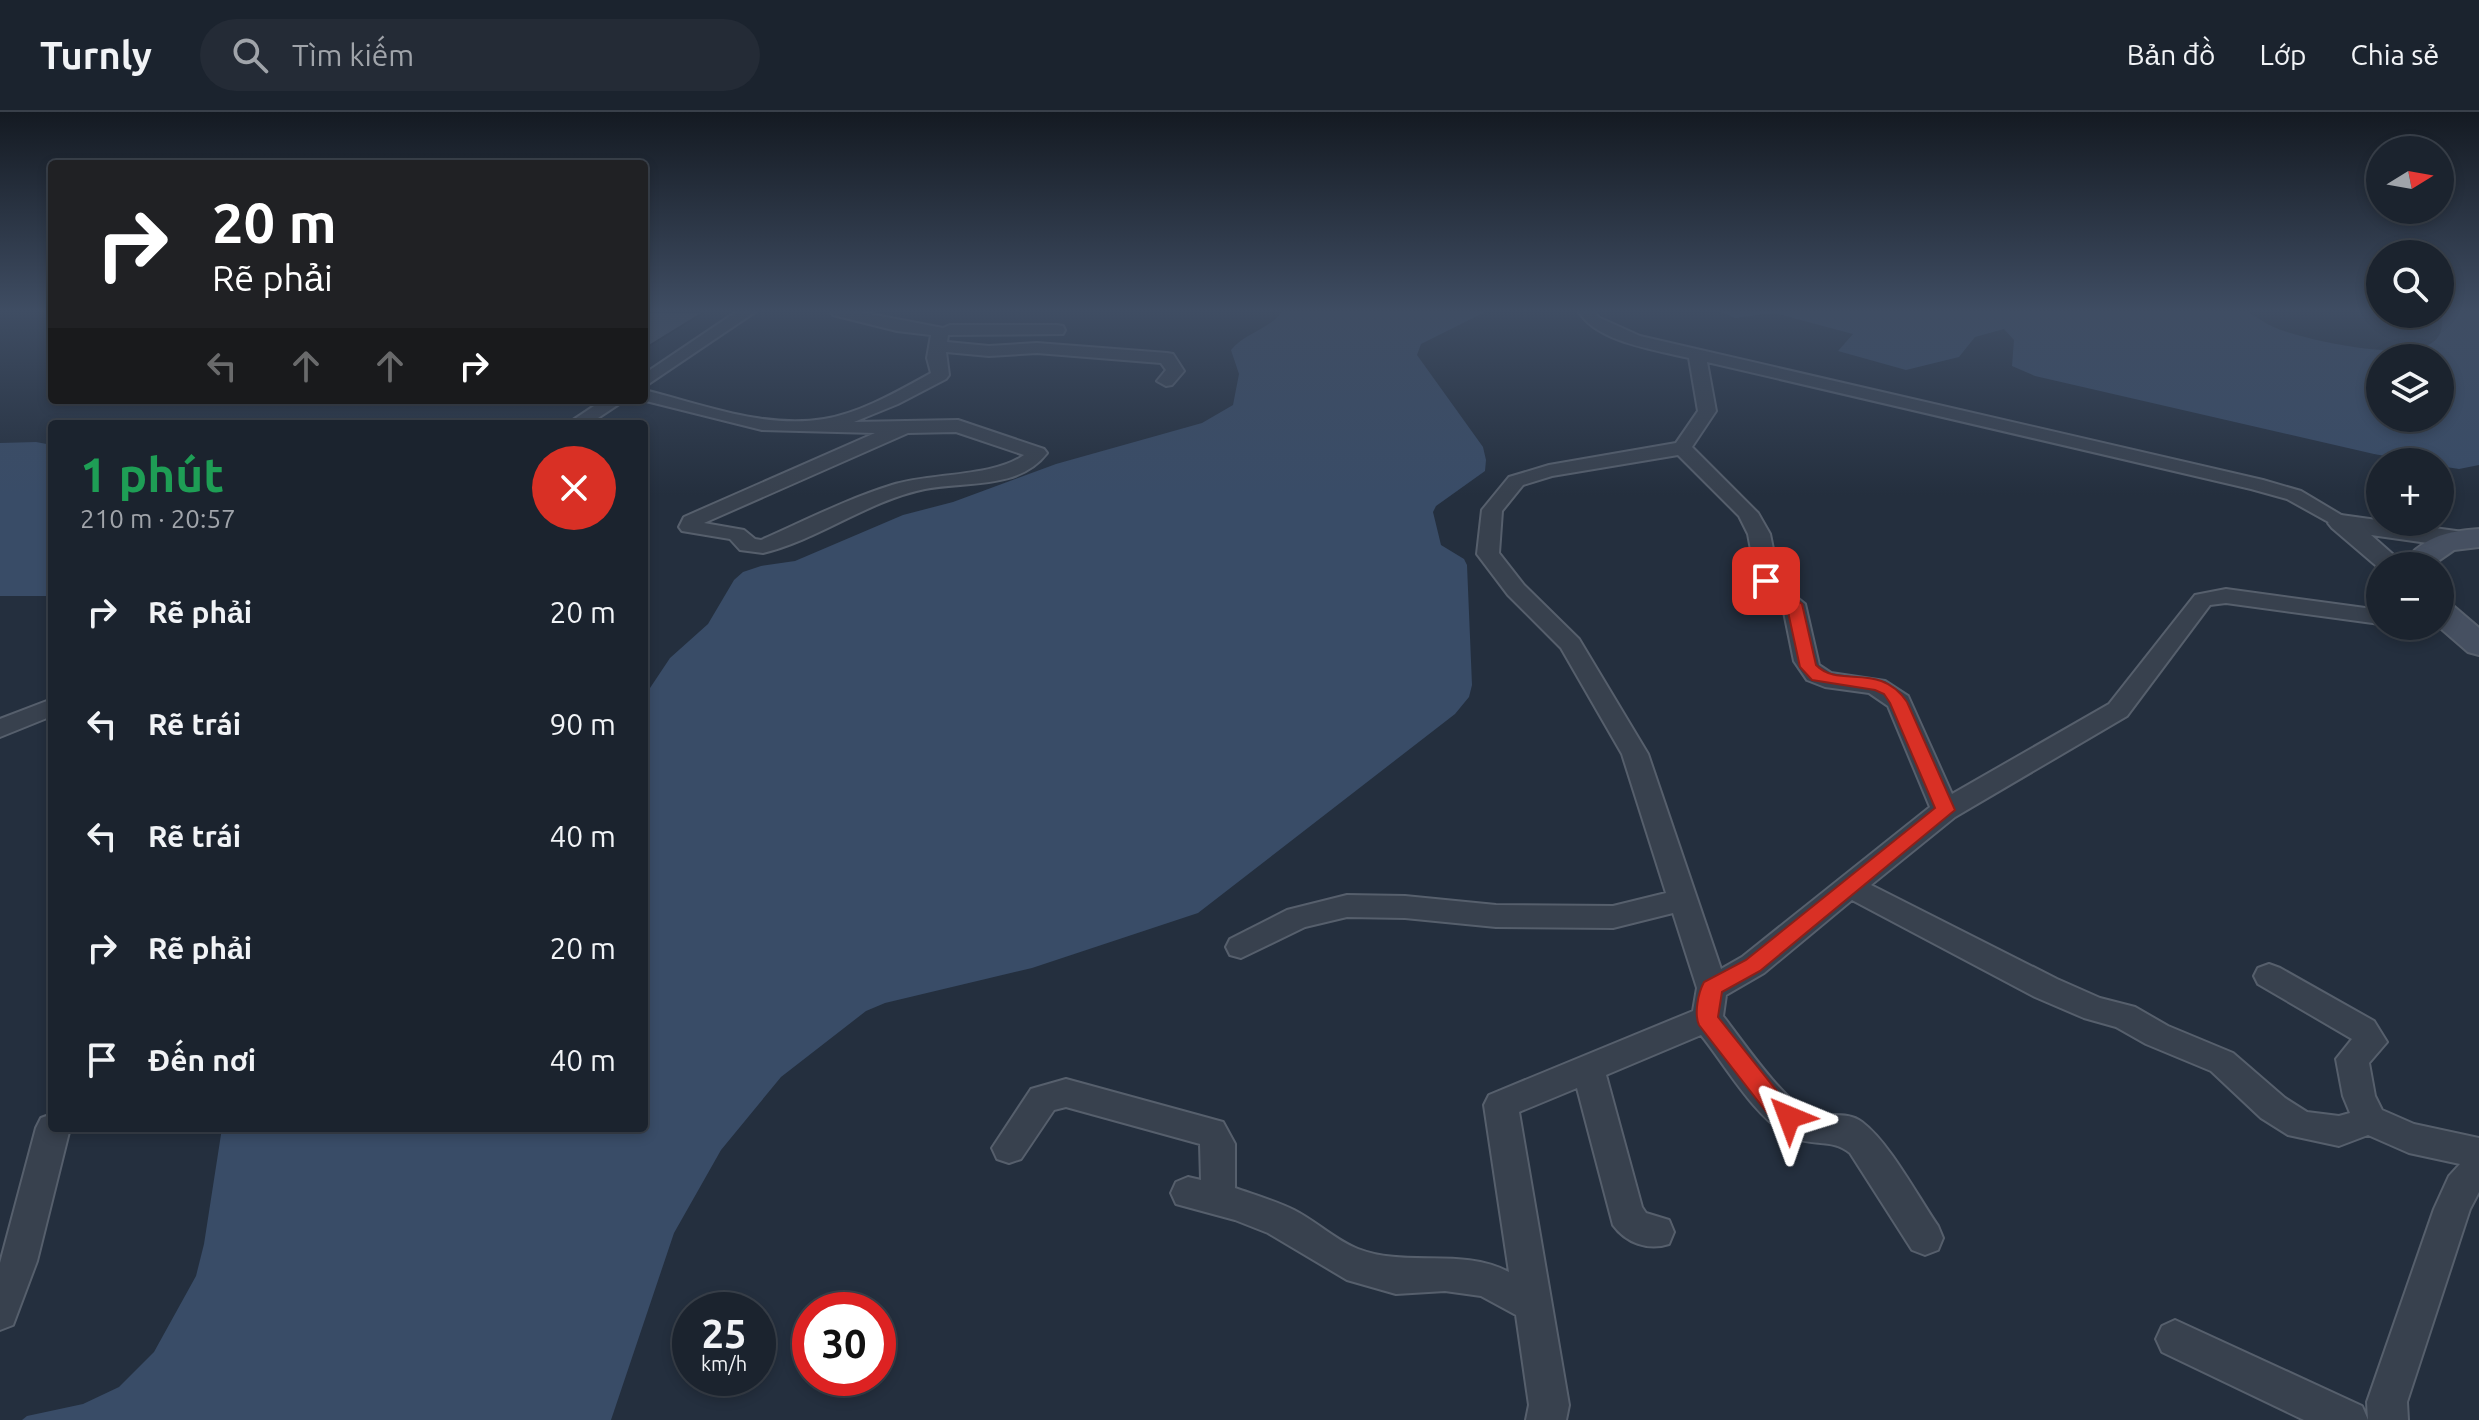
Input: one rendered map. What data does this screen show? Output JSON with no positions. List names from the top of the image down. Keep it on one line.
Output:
{"north":"right","page":{"header":"Turnly","search":"Tìm kiếm","nav":["Bản đồ","Lớp","Chia sẻ"],"map_buttons":["+","−"],"turn":["20 m","Rẽ phải"],"heading":["1 phút","210 m · 20:57"],"list":[{"name":"Rẽ phải","value":"20 m"},{"name":"Rẽ trái","value":"90 m"},{"name":"Rẽ trái","value":"40 m"},{"name":"Rẽ phải","value":"20 m"},{"name":"Đến nơi","value":"40 m"}],"speed":"25 km/h","limit":"30"}}
